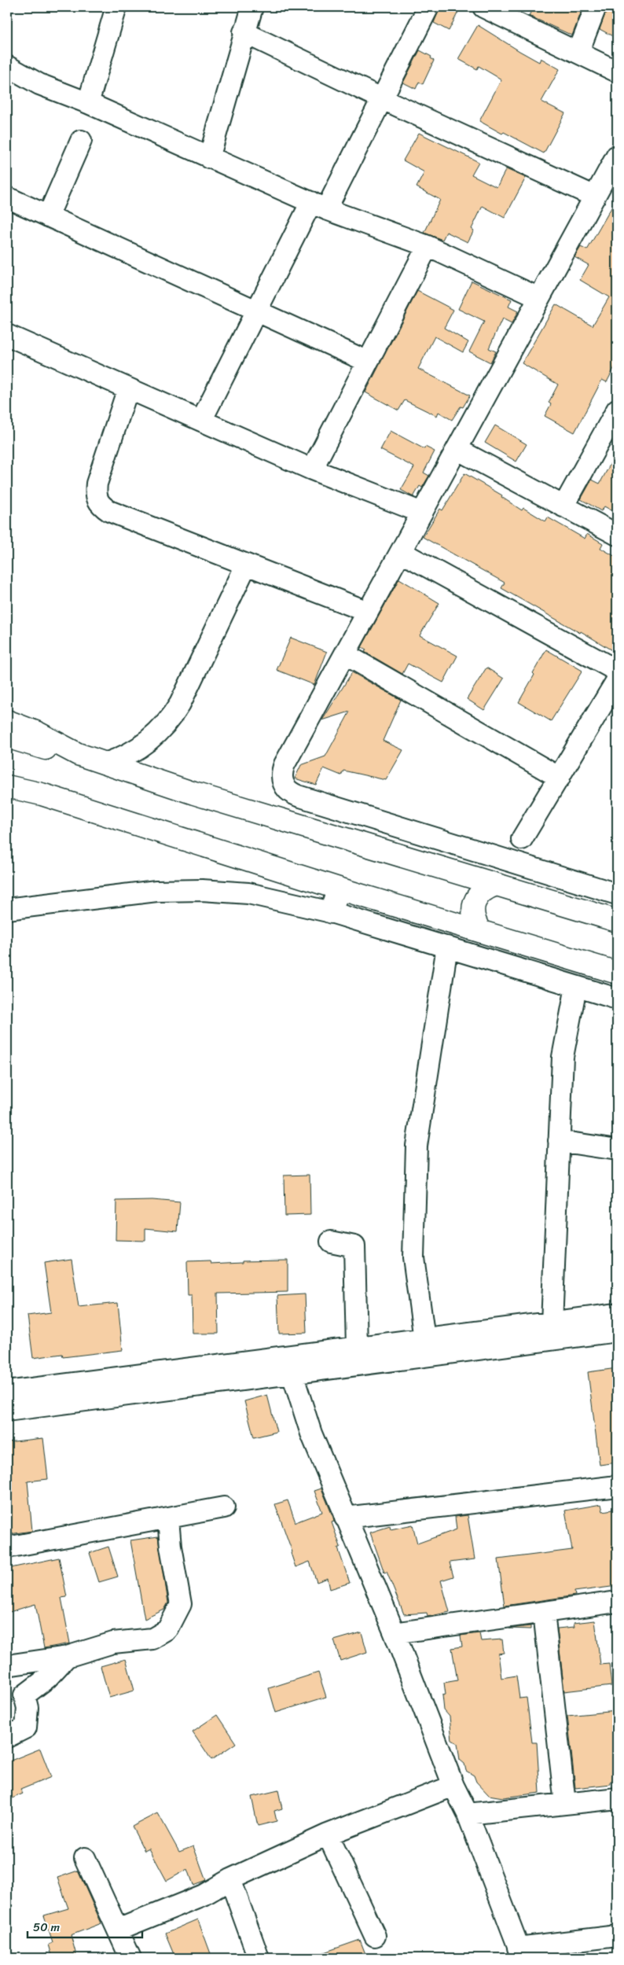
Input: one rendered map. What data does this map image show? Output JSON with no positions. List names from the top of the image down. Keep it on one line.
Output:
{"scale_bar":"50 m"}
